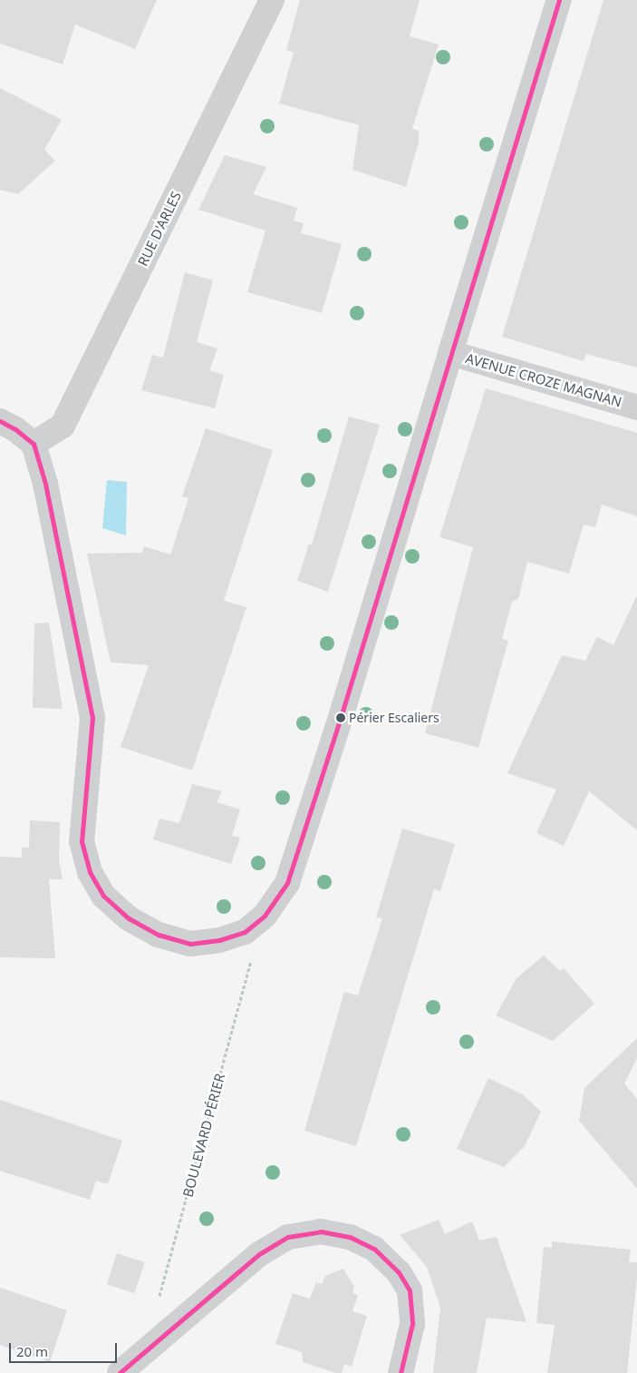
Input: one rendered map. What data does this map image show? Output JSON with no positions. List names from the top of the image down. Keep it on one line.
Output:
{"streets":{"street":["RUE D'ARLES","AVENUE CROZE MAGNAN"],"path":["BOULEVARD PÉRIER"]},"places":["Périer Escaliers"],"scale_bar":"20 m"}
